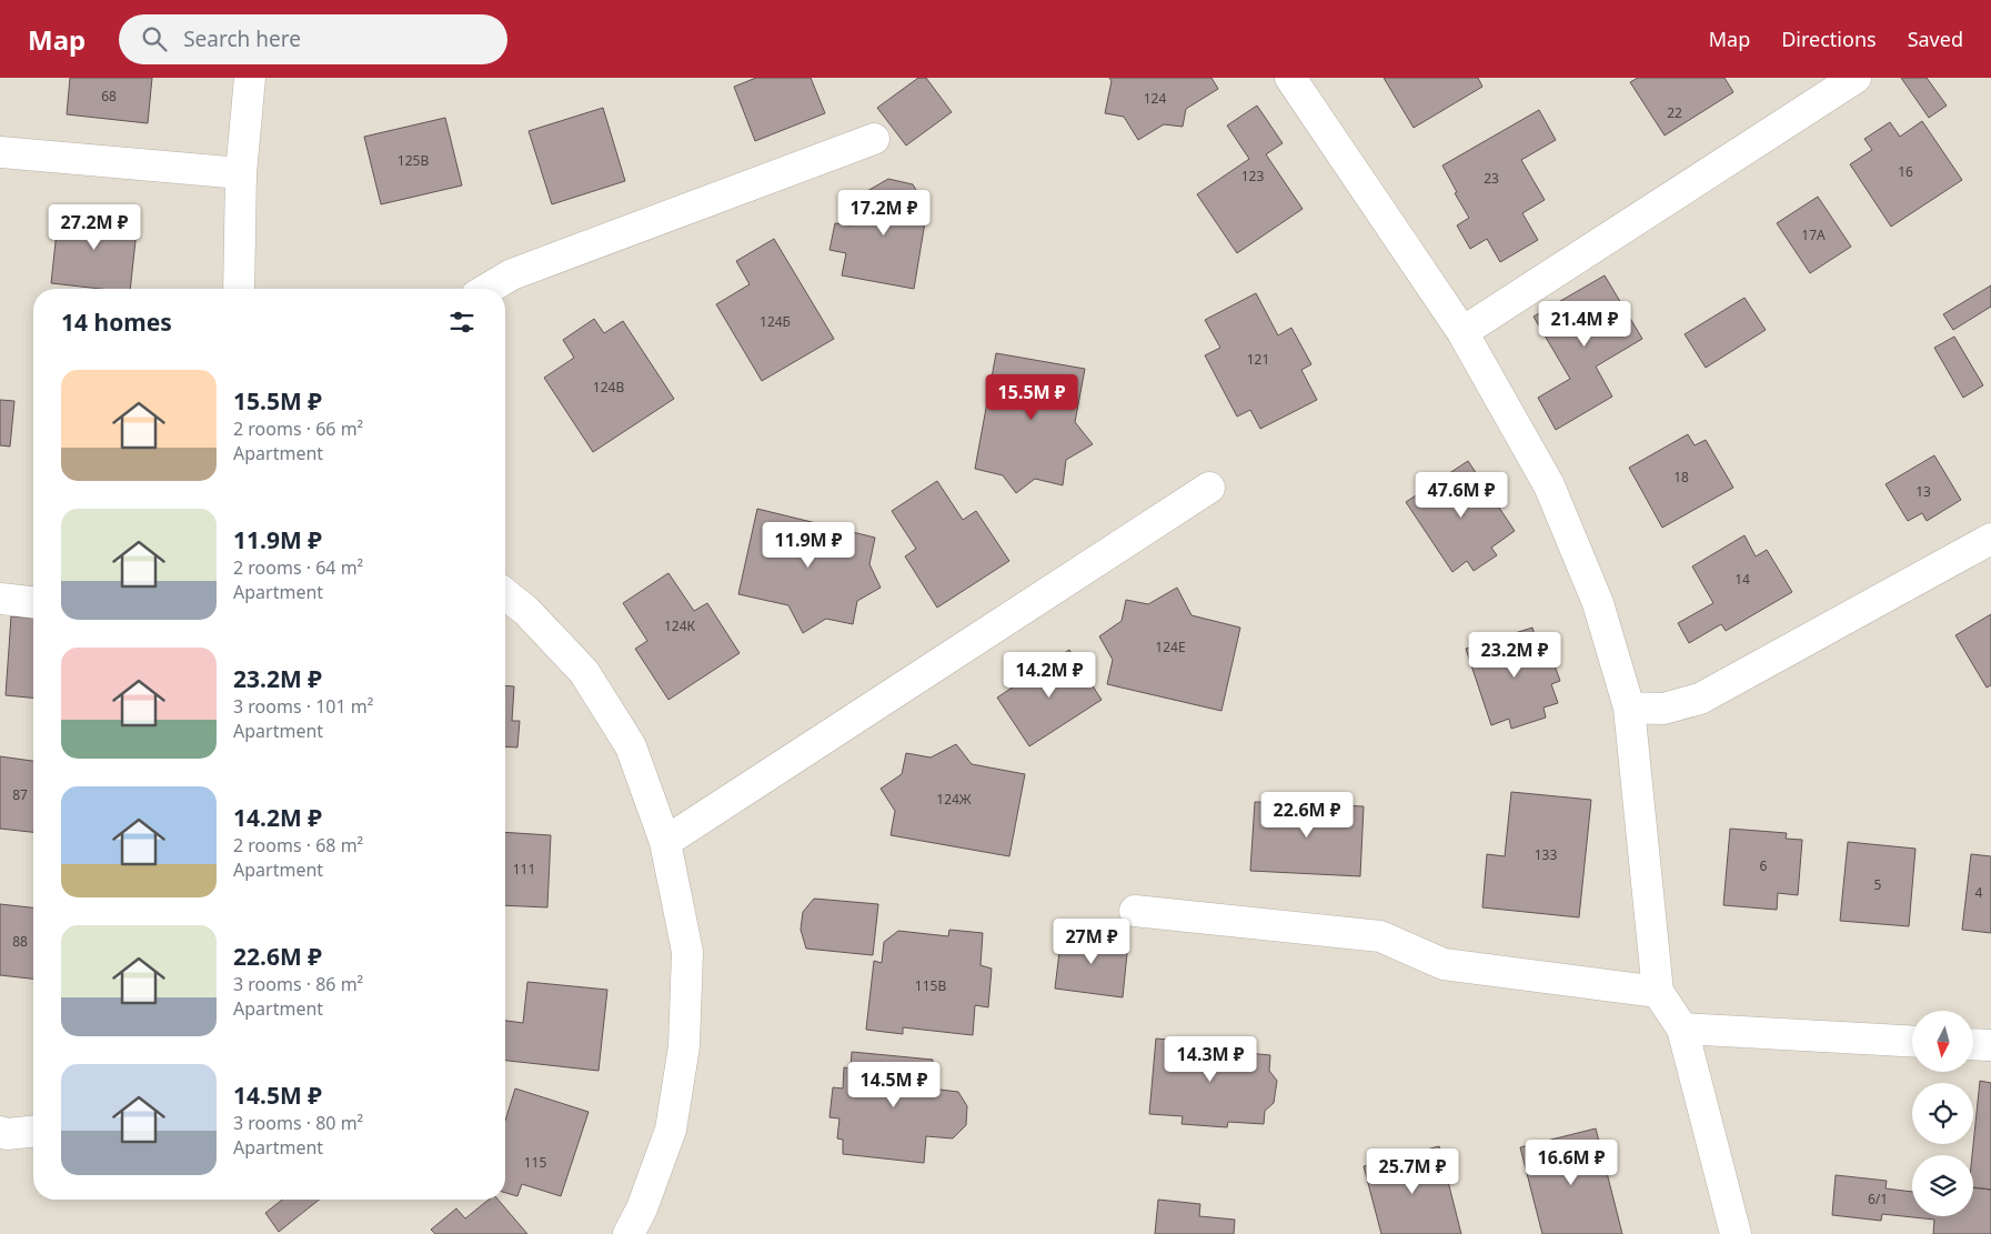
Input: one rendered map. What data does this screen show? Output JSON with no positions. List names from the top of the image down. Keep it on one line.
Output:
{"house_numbers":["68","124","22","125В","16","123","23","17А","124Б","121","124В","18","13","14","124К","124Е","87","124Ж","133","6","111","5","4","88","115В","115","6/1"],"north":"bottom","page":{"header":"Map","search":"Search here","nav":["Map","Directions","Saved"],"price":["17.2M ₽","27.2M ₽","21.4M ₽","15.5M ₽","47.6M ₽","11.9M ₽","23.2M ₽","14.2M ₽","22.6M ₽","27M ₽","14.3M ₽","14.5M ₽","16.6M ₽","25.7M ₽"],"heading":"14 homes","list":[{"name":"15.5M ₽","note":"2 rooms · 66 m² · Apartment"},{"name":"11.9M ₽","note":"2 rooms · 64 m² · Apartment"},{"name":"23.2M ₽","note":"3 rooms · 101 m² · Apartment"},{"name":"14.2M ₽","note":"2 rooms · 68 m² · Apartment"},{"name":"22.6M ₽","note":"3 rooms · 86 m² · Apartment"},{"name":"14.5M ₽","note":"3 rooms · 80 m² · Apartment"}]}}
